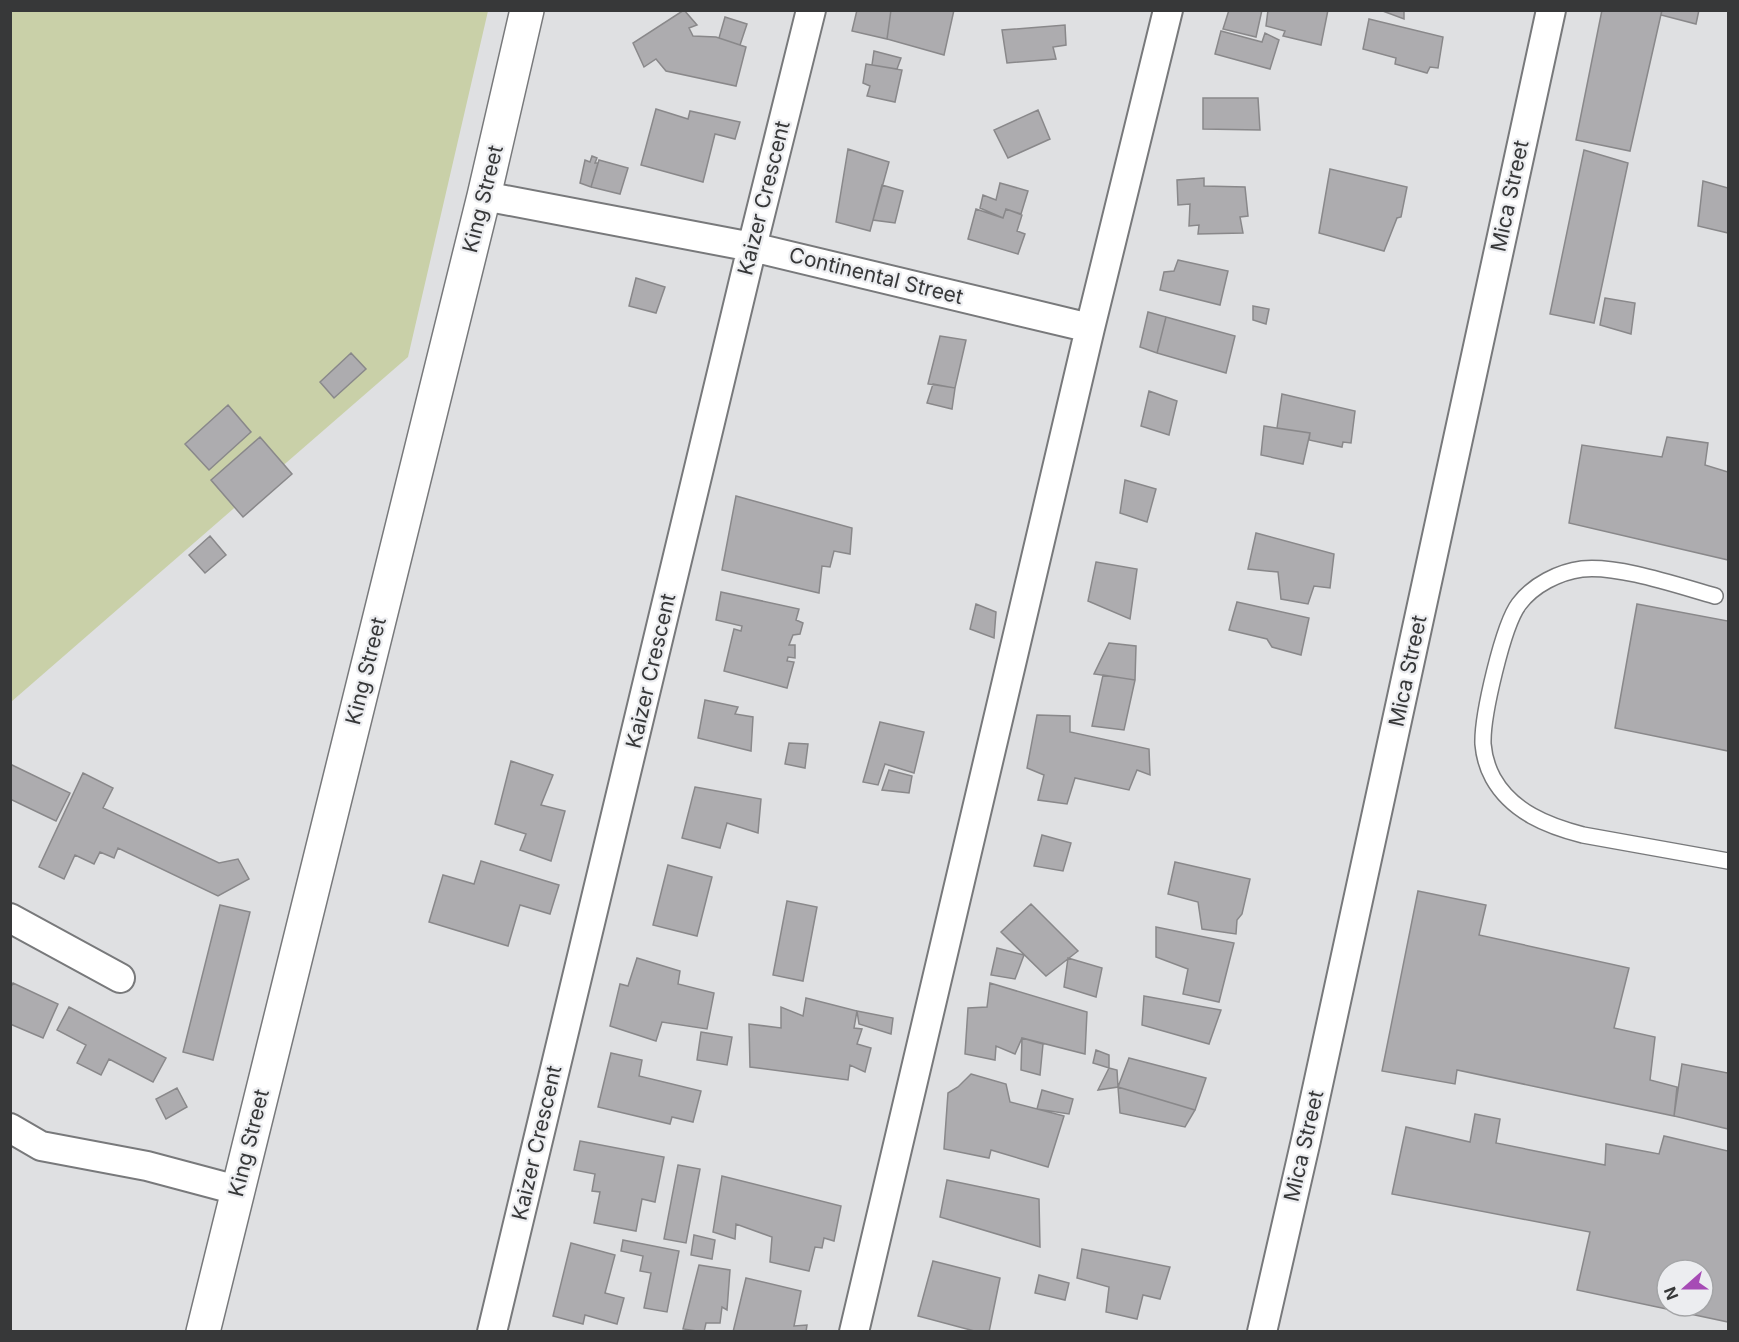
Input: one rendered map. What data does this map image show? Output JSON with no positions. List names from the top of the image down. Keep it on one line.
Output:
{"streets":{"street":["Mica Street","Kaizer Crescent","King Street","Continental Street"]},"crossings":[["Kaizer Crescent","Continental Street"],["King Street","Continental Street"]],"north":"left"}
